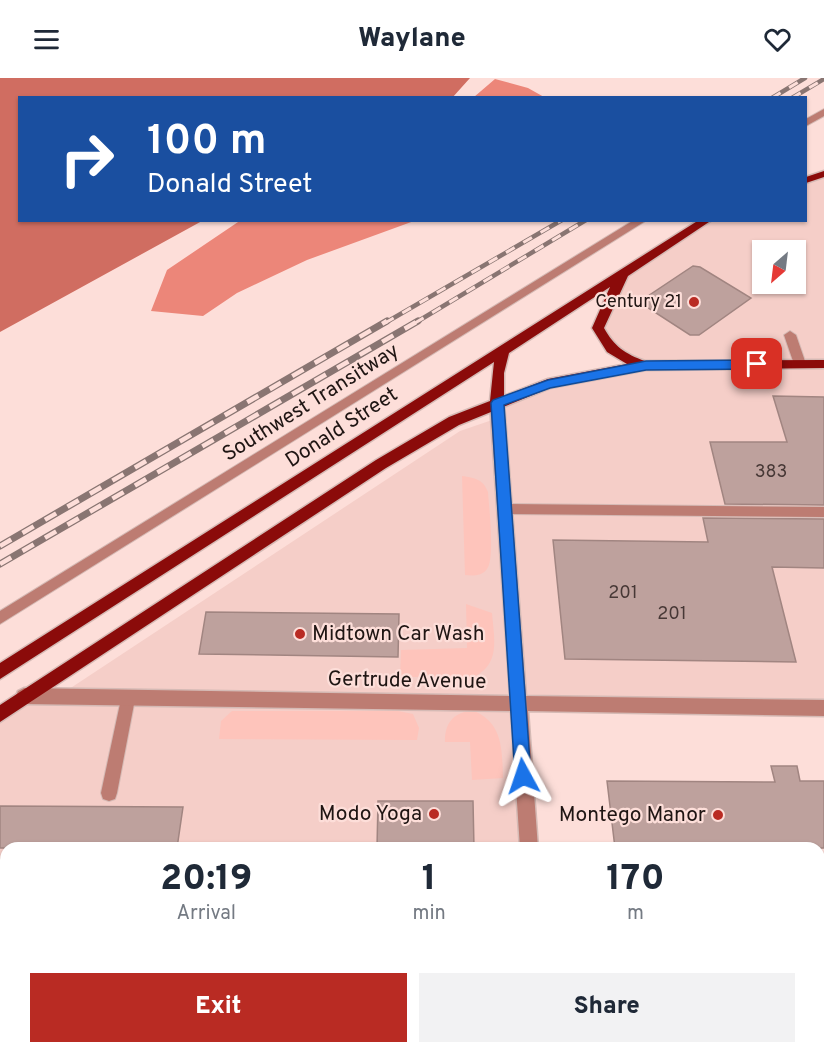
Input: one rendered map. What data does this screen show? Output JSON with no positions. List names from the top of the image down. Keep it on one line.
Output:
{"streets":{"main road":["Donald Street"],"street":["Gertrude Avenue"],"lane":["Southwest Transitway"]},"places":["Century 21","Midtown Car Wash","Modo Yoga","Montego Manor"],"house_numbers":["383","201","201"],"north":"bottom left","page":{"header":"Waylane","turn":["100 m","Donald Street"],"eta":["20:19","Arrival","1","min","170","m"],"buttons":["Exit","Share"]}}
